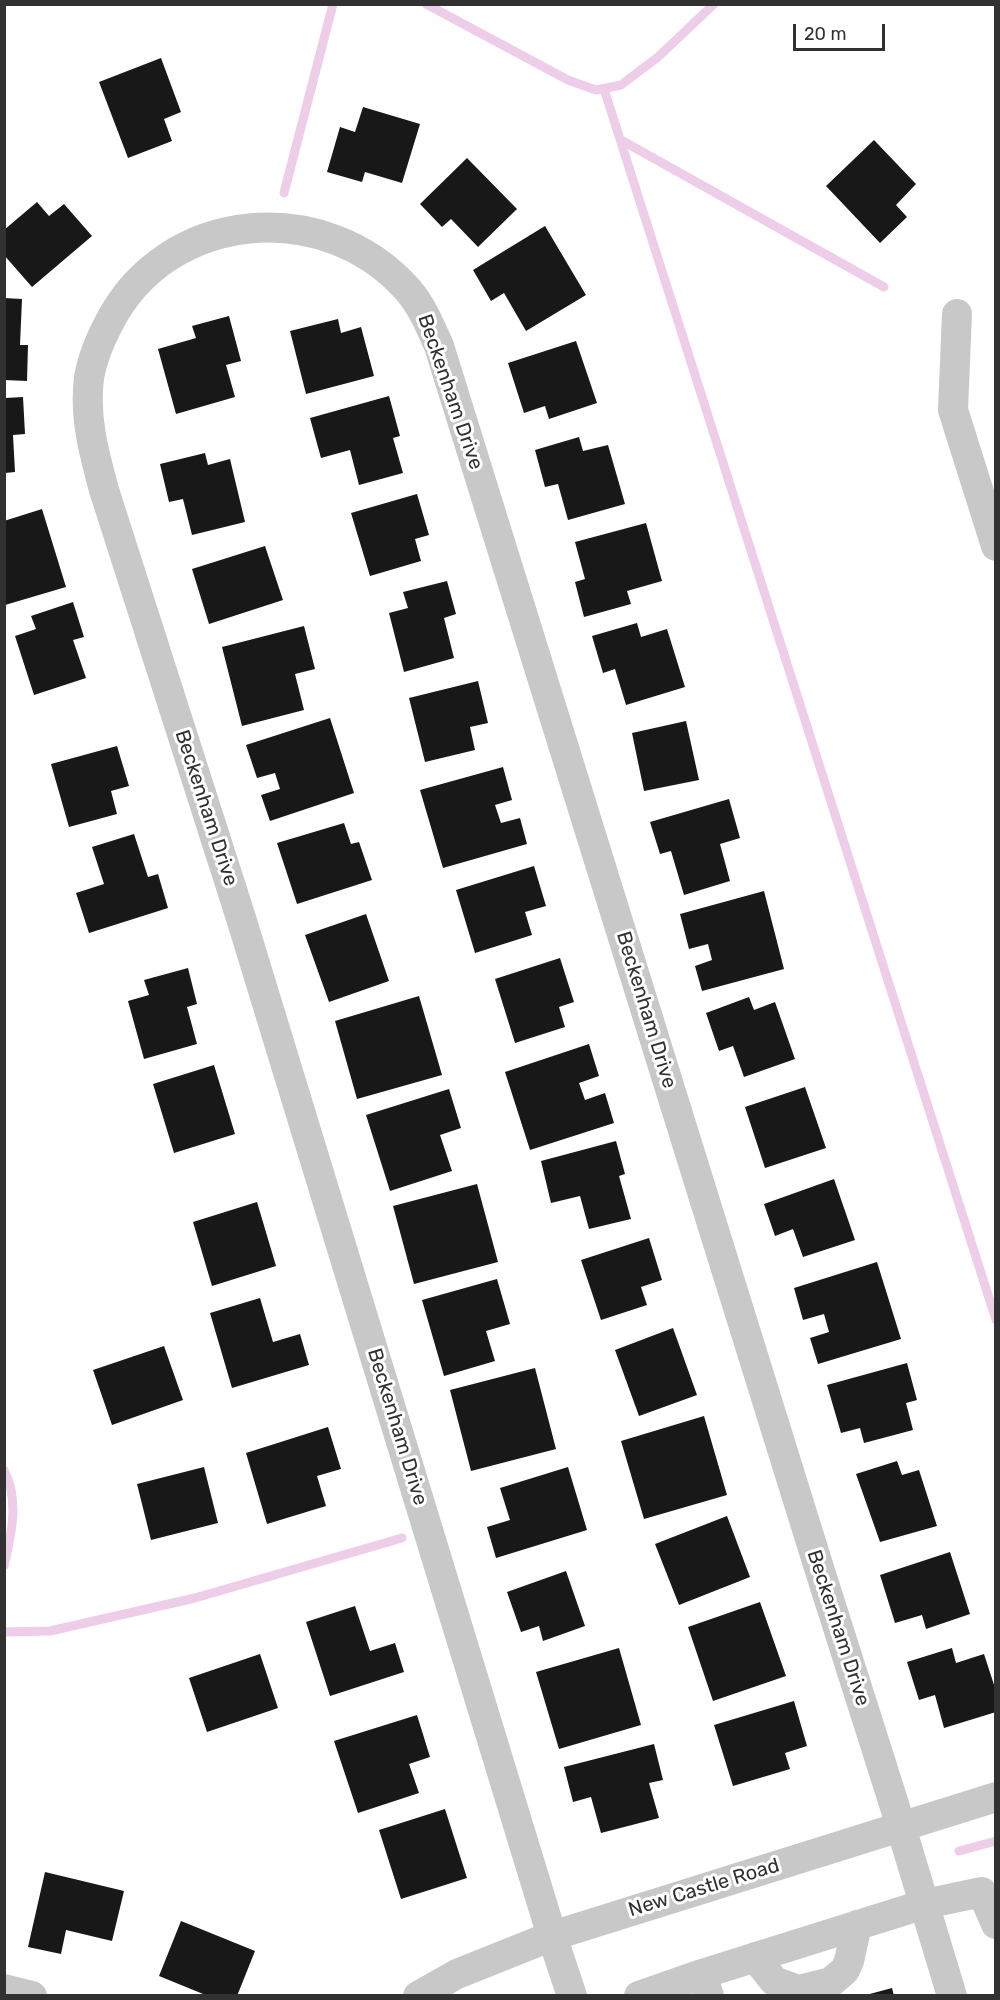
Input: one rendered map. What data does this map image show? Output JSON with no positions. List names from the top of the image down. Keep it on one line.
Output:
{"streets":{"street":["Beckenham Drive","New Castle Road"]},"crossings":[["Beckenham Drive","New Castle Road"]],"scale_bar":"20 m"}
